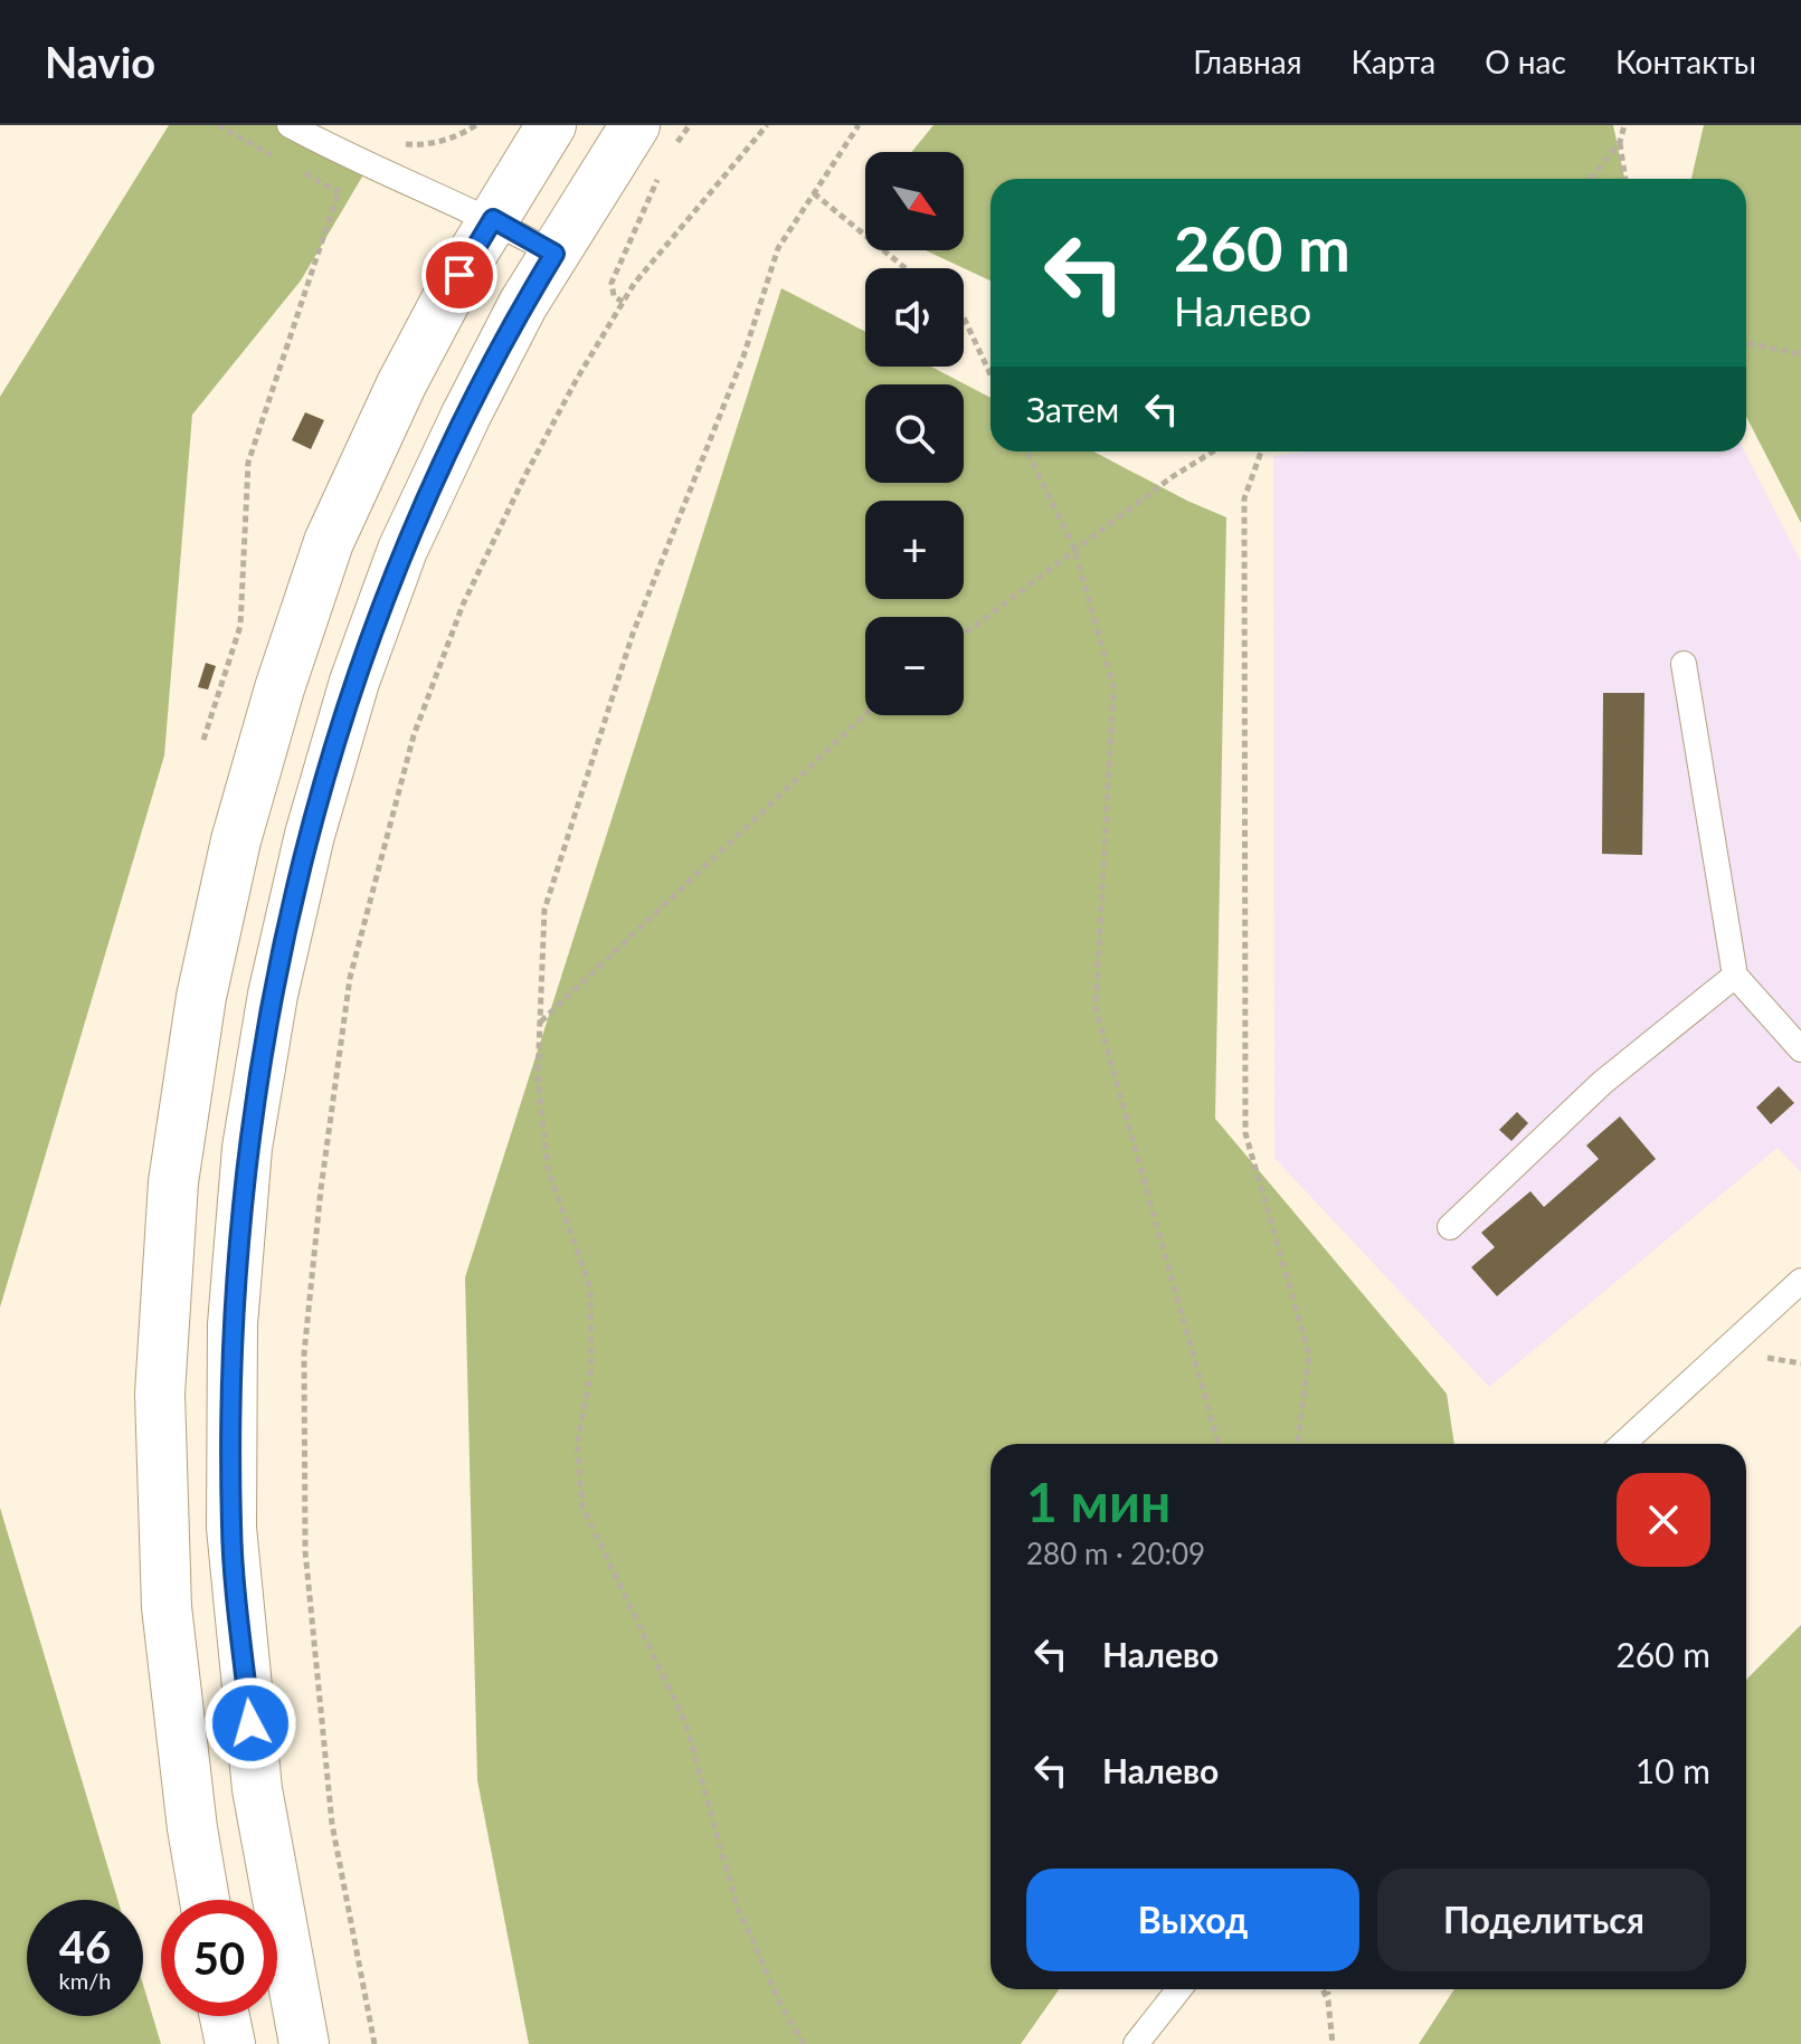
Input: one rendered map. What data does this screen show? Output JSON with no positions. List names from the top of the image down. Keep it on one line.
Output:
{"north":"bottom right","page":{"header":"Navio","nav":["Главная","Карта","О нас","Контакты"],"map_buttons":["+","−"],"turn":["260 m","Налево"],"then":"Затем","heading":["1 мин","280 m · 20:09"],"list":[{"name":"Налево","value":"260 m"},{"name":"Налево","value":"10 m"}],"buttons":["Выход","Поделиться"],"speed":"46 km/h","limit":"50"}}
